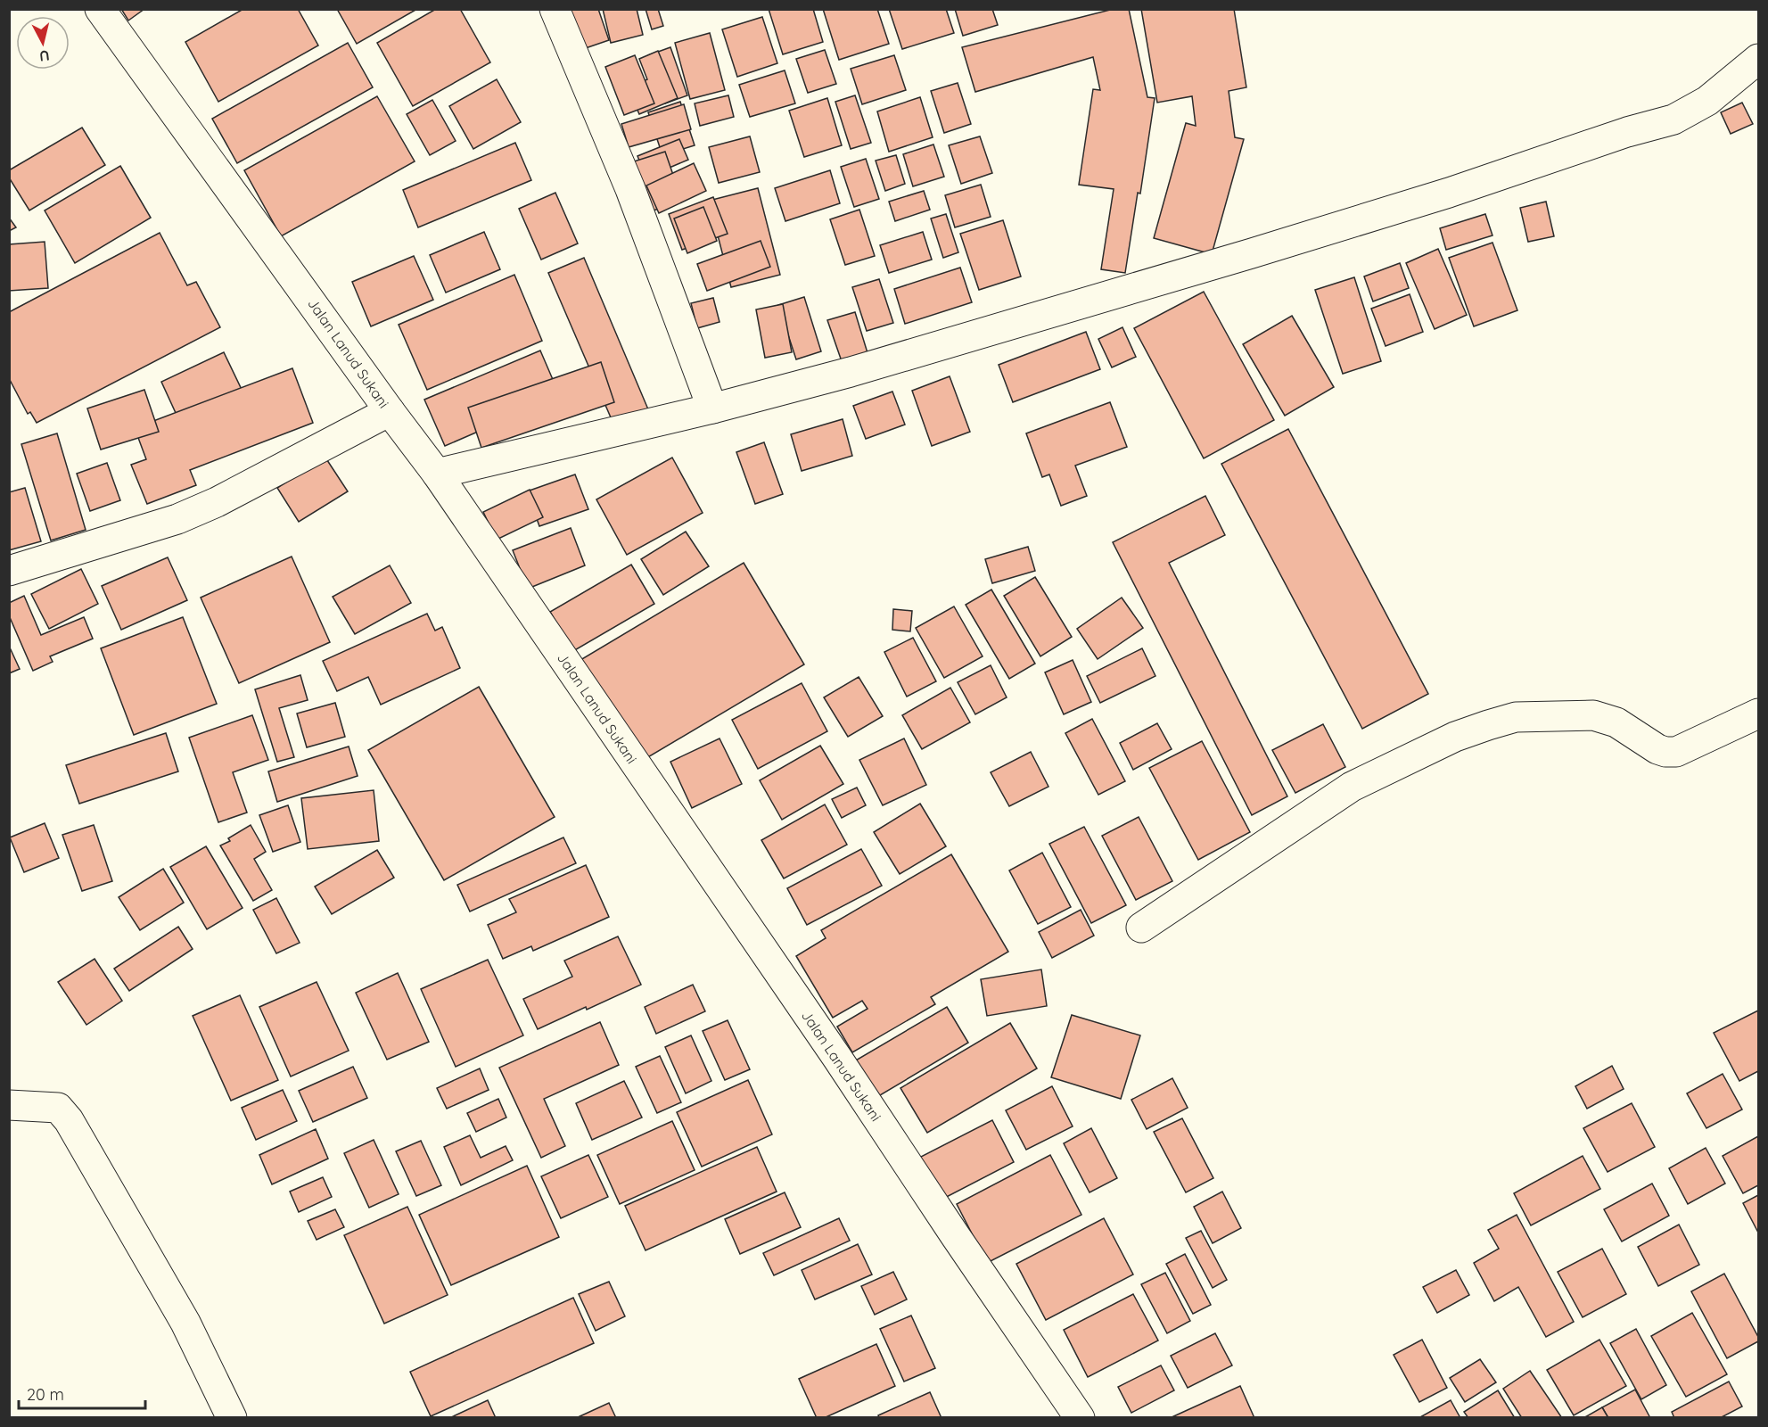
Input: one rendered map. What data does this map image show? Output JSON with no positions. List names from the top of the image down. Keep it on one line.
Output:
{"streets":{"street":["Jalan Lanud Sukani"]},"scale_bar":"20 m","north":"bottom"}
